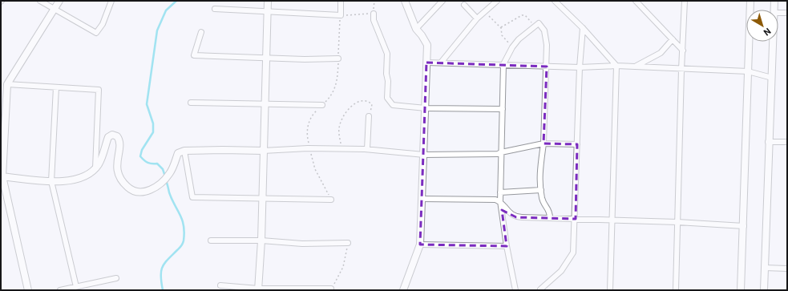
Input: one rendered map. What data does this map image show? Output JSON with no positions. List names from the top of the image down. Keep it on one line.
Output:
{"north":"bottom right"}
